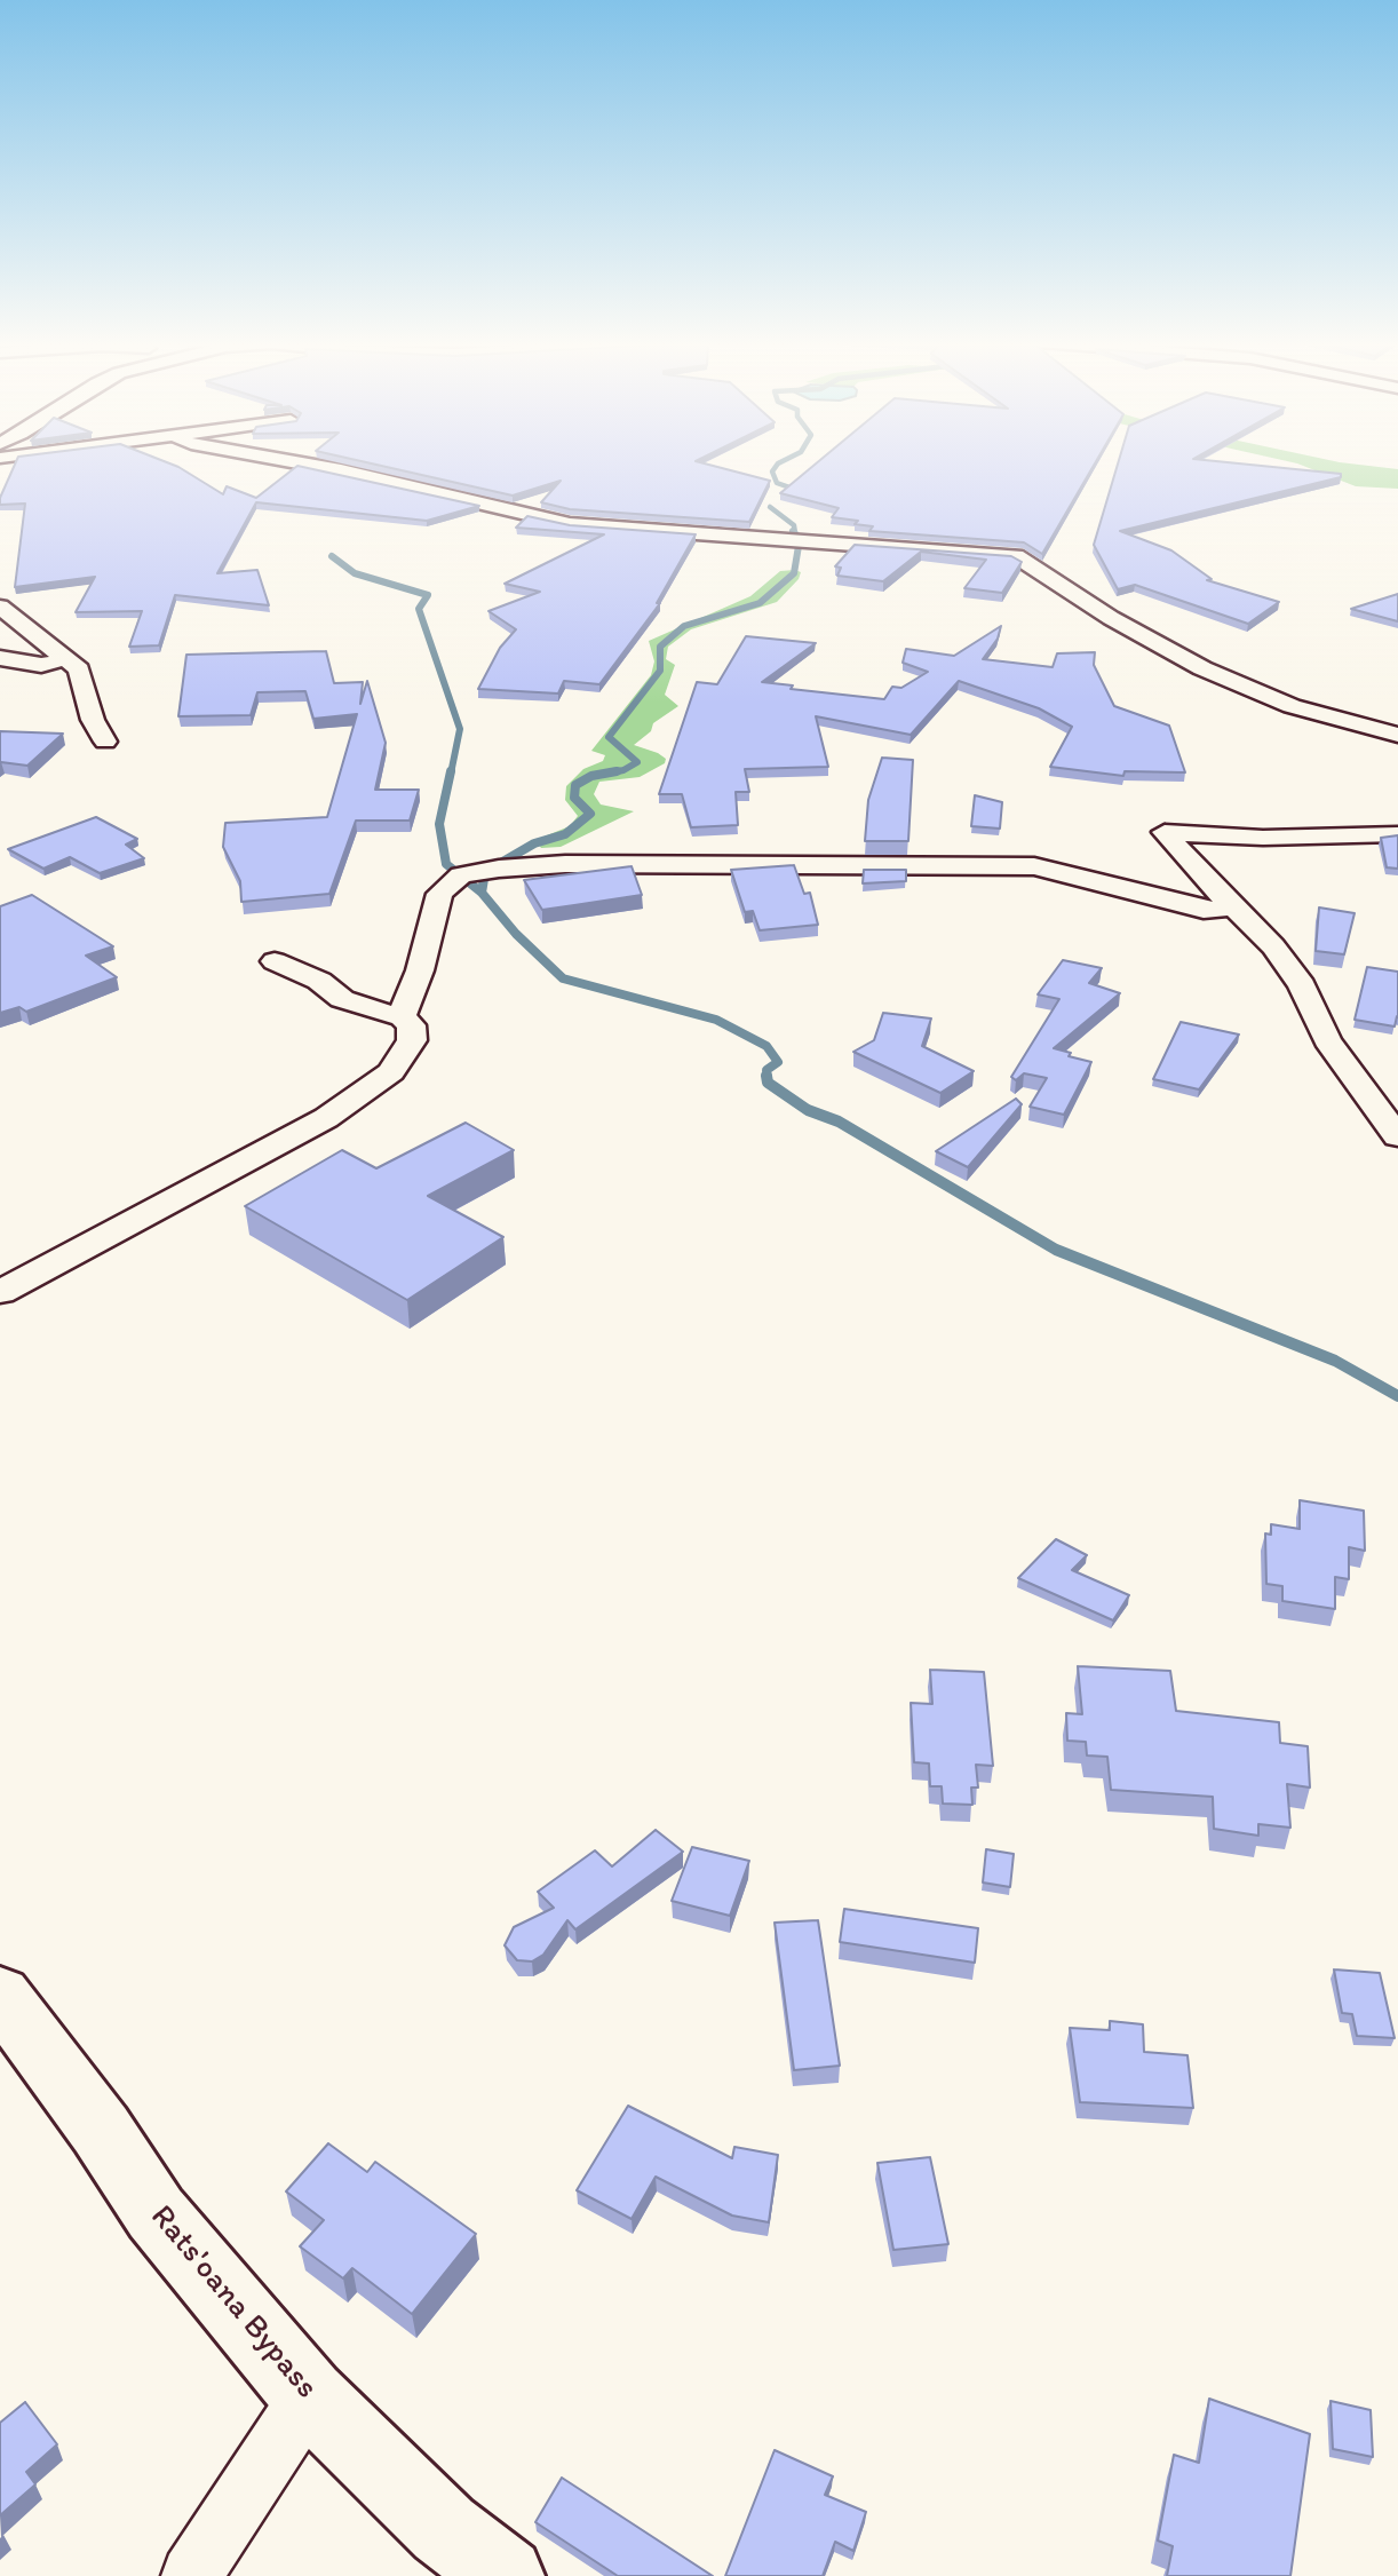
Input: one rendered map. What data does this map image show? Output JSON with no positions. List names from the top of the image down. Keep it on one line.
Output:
{"streets":{"street":["Rats'oana Bypass"]}}
